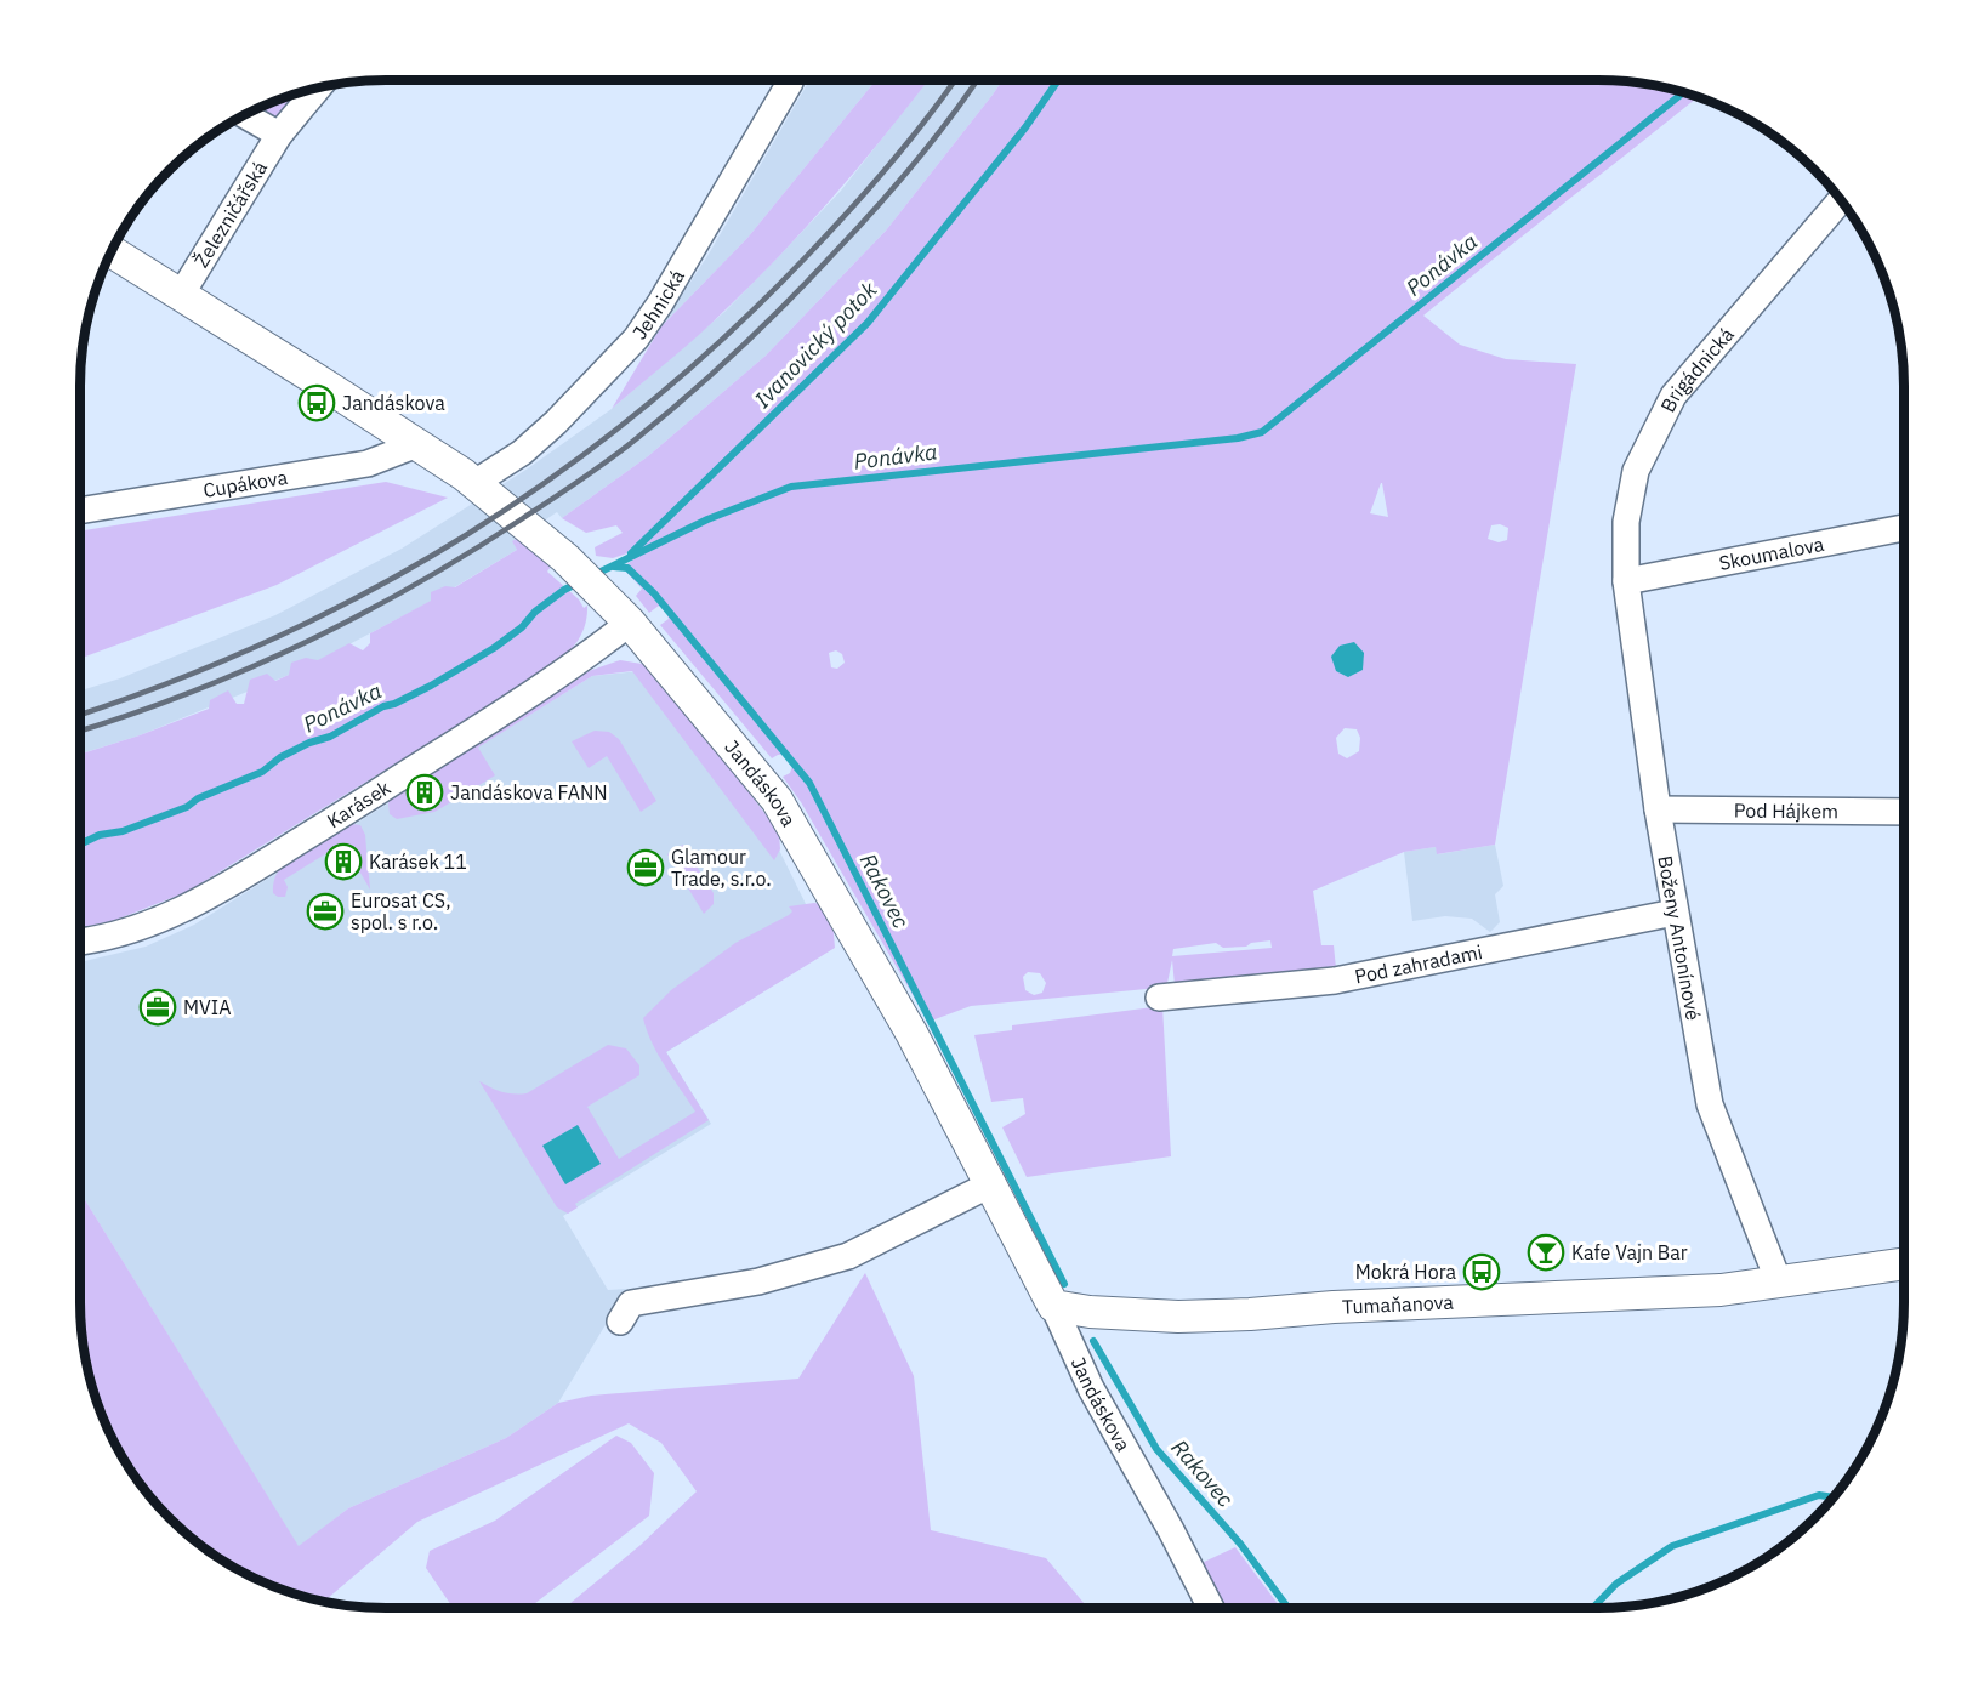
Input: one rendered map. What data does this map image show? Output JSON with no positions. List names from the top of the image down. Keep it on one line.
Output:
{"streets":{"street":["Železničářská","Jehnická","Brigádnická","Cupákova","Skoumalova","Jandáskova","Karásek","Pod Hájkem","Boženy Antonínové","Pod zahradami","Tumaňanova"]},"crossings":[["Železničářská","Jandáskova"],["Jehnická","Jandáskova"],["Brigádnická","Skoumalova"],["Brigádnická","Boženy Antonínové"],["Cupákova","Jandáskova"],["Skoumalova","Boženy Antonínové"],["Jandáskova","Karásek"],["Jandáskova","Tumaňanova"],["Pod Hájkem","Boženy Antonínové"],["Boženy Antonínové","Pod zahradami"],["Boženy Antonínové","Tumaňanova"]],"water":["Ponávka","Ivanovický potok","Rakovec"],"places":{"bus stop":["Jandáskova","Mokrá Hora"],"building":["Jandáskova FANN","Karásek 11"],"office":["Glamour Trade, s.r.o.","Eurosat CS, spol. s r.o.","MVIA"],"bar":["Kafe Vajn Bar"]}}
